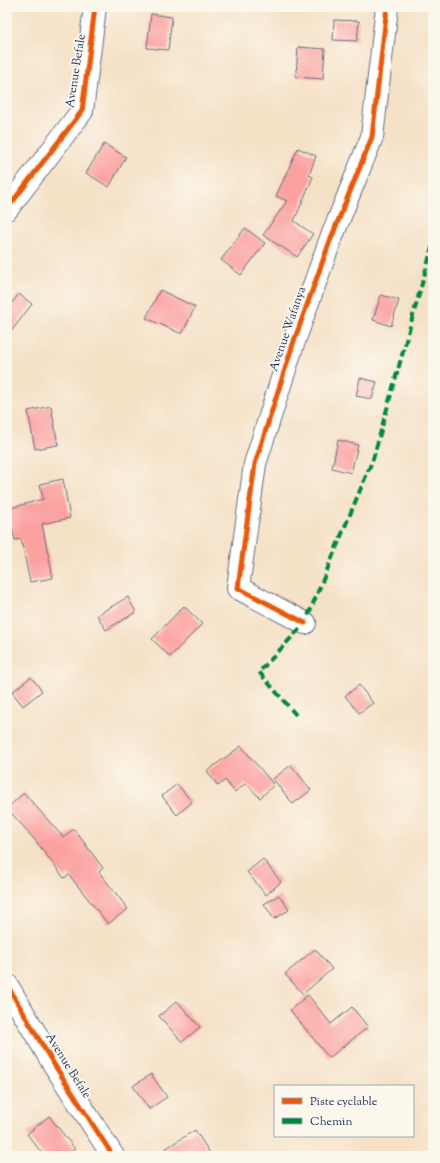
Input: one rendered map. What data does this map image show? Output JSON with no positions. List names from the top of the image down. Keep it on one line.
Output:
{"streets":{"street":["Avenue Befale","Avenue Wafanya"]},"legend":["Piste cyclable","Chemin"]}
